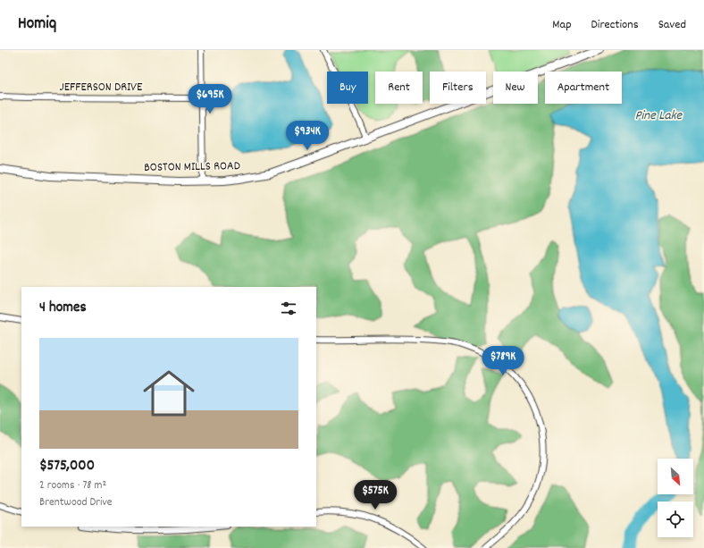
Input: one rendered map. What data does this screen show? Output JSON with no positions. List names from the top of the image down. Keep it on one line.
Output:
{"streets":{"street":["JEFFERSON DRIVE","BOSTON MILLS ROAD"]},"water":["Pine Lake"],"north":"bottom right","page":{"header":"Homiq","nav":["Map","Directions","Saved"],"chip":["Buy","Rent","Filters","New","Apartment"],"price":["$695K","$934K","$789K","$575K"],"heading":"4 homes","list":[{"name":"$575,000","note":"2 rooms · 78 m² · Brentwood Drive"}]}}
